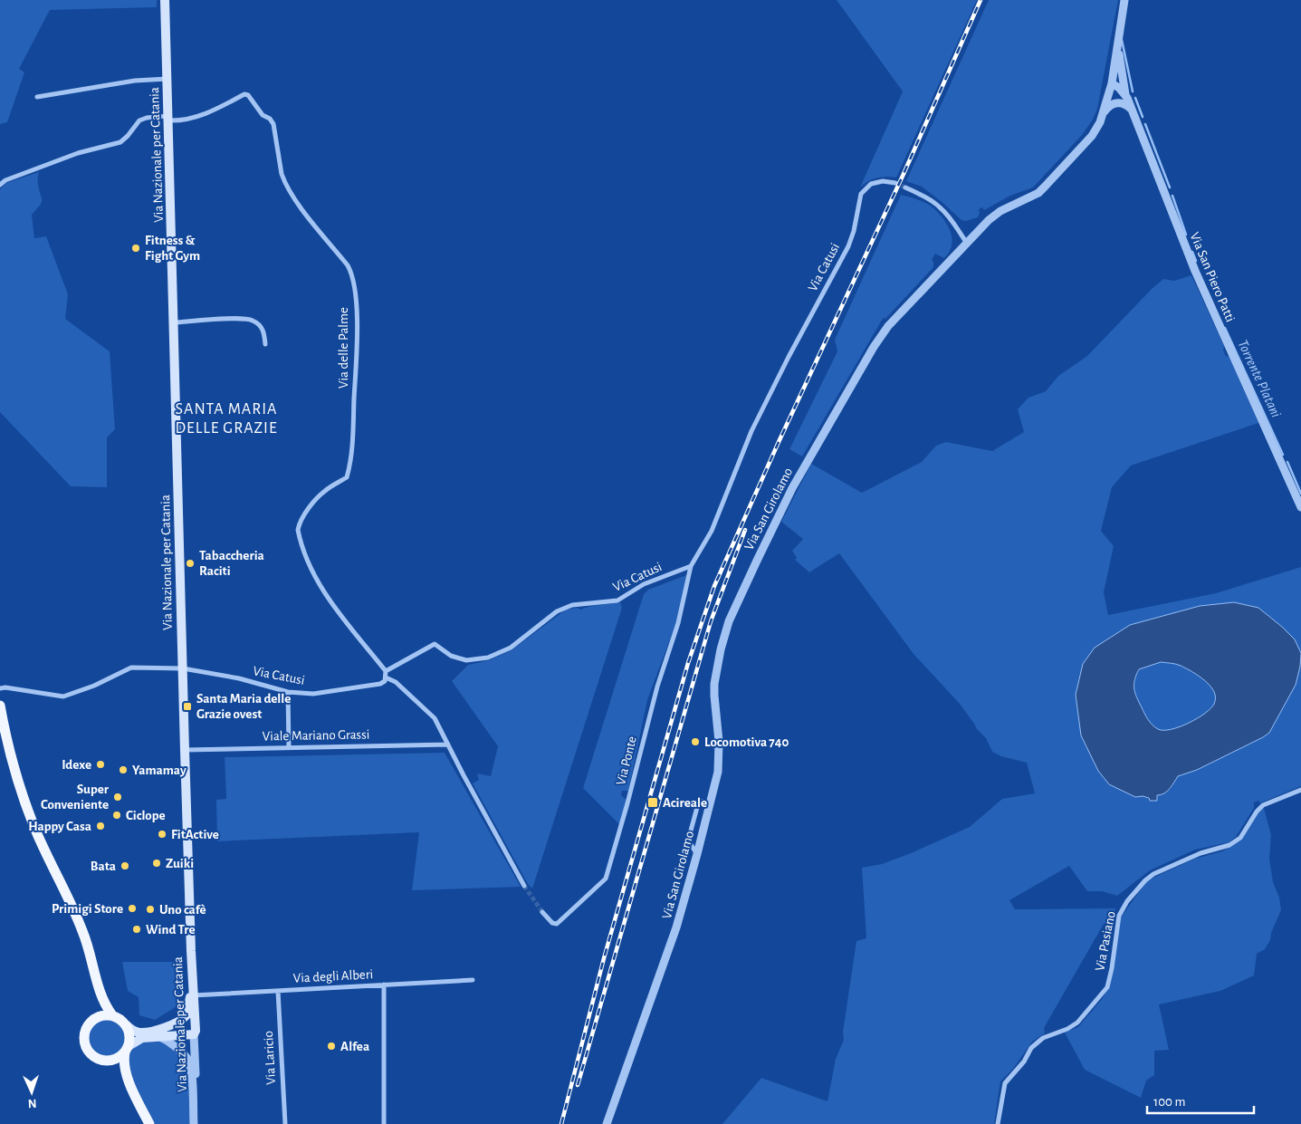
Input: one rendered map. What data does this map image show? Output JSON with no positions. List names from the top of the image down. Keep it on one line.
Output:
{"streets":{"main road":["Via Nazionale per Catania"],"street":["Via Catusi","Via San Piero Patti","Via delle Palme","Via San Girolamo","Viale Mariano Grassi","Via Ponte","Via Pasiano","Via degli Alberi","Via Laricio"]},"crossings":[["Via Nazionale per Catania","Via Catusi"],["Via Nazionale per Catania","Via delle Palme"],["Via Nazionale per Catania","Viale Mariano Grassi"],["Via Nazionale per Catania","Via degli Alberi"],["Via Catusi","Via delle Palme"],["Via Catusi","Via Ponte"],["Via San Piero Patti","Via San Girolamo"],["Via degli Alberi","Via Laricio"]],"districts":["SANTA MARIA DELLE GRAZIE"],"water":["Torrente Platani"],"places":{"other":["Fitness & Fight Gym","Tabaccheria Raciti","Locomotiva 740","Idexe","Yamamay","Super Conveniente","Ciclope","Happy Casa","FitActive","Zuiki","Bata","Primigi Store","Uno cafè","Wind Tre","Alfea"],"transit":["Santa Maria delle Grazie ovest","Acireale"]},"scale_bar":"100 m","north":"bottom"}
